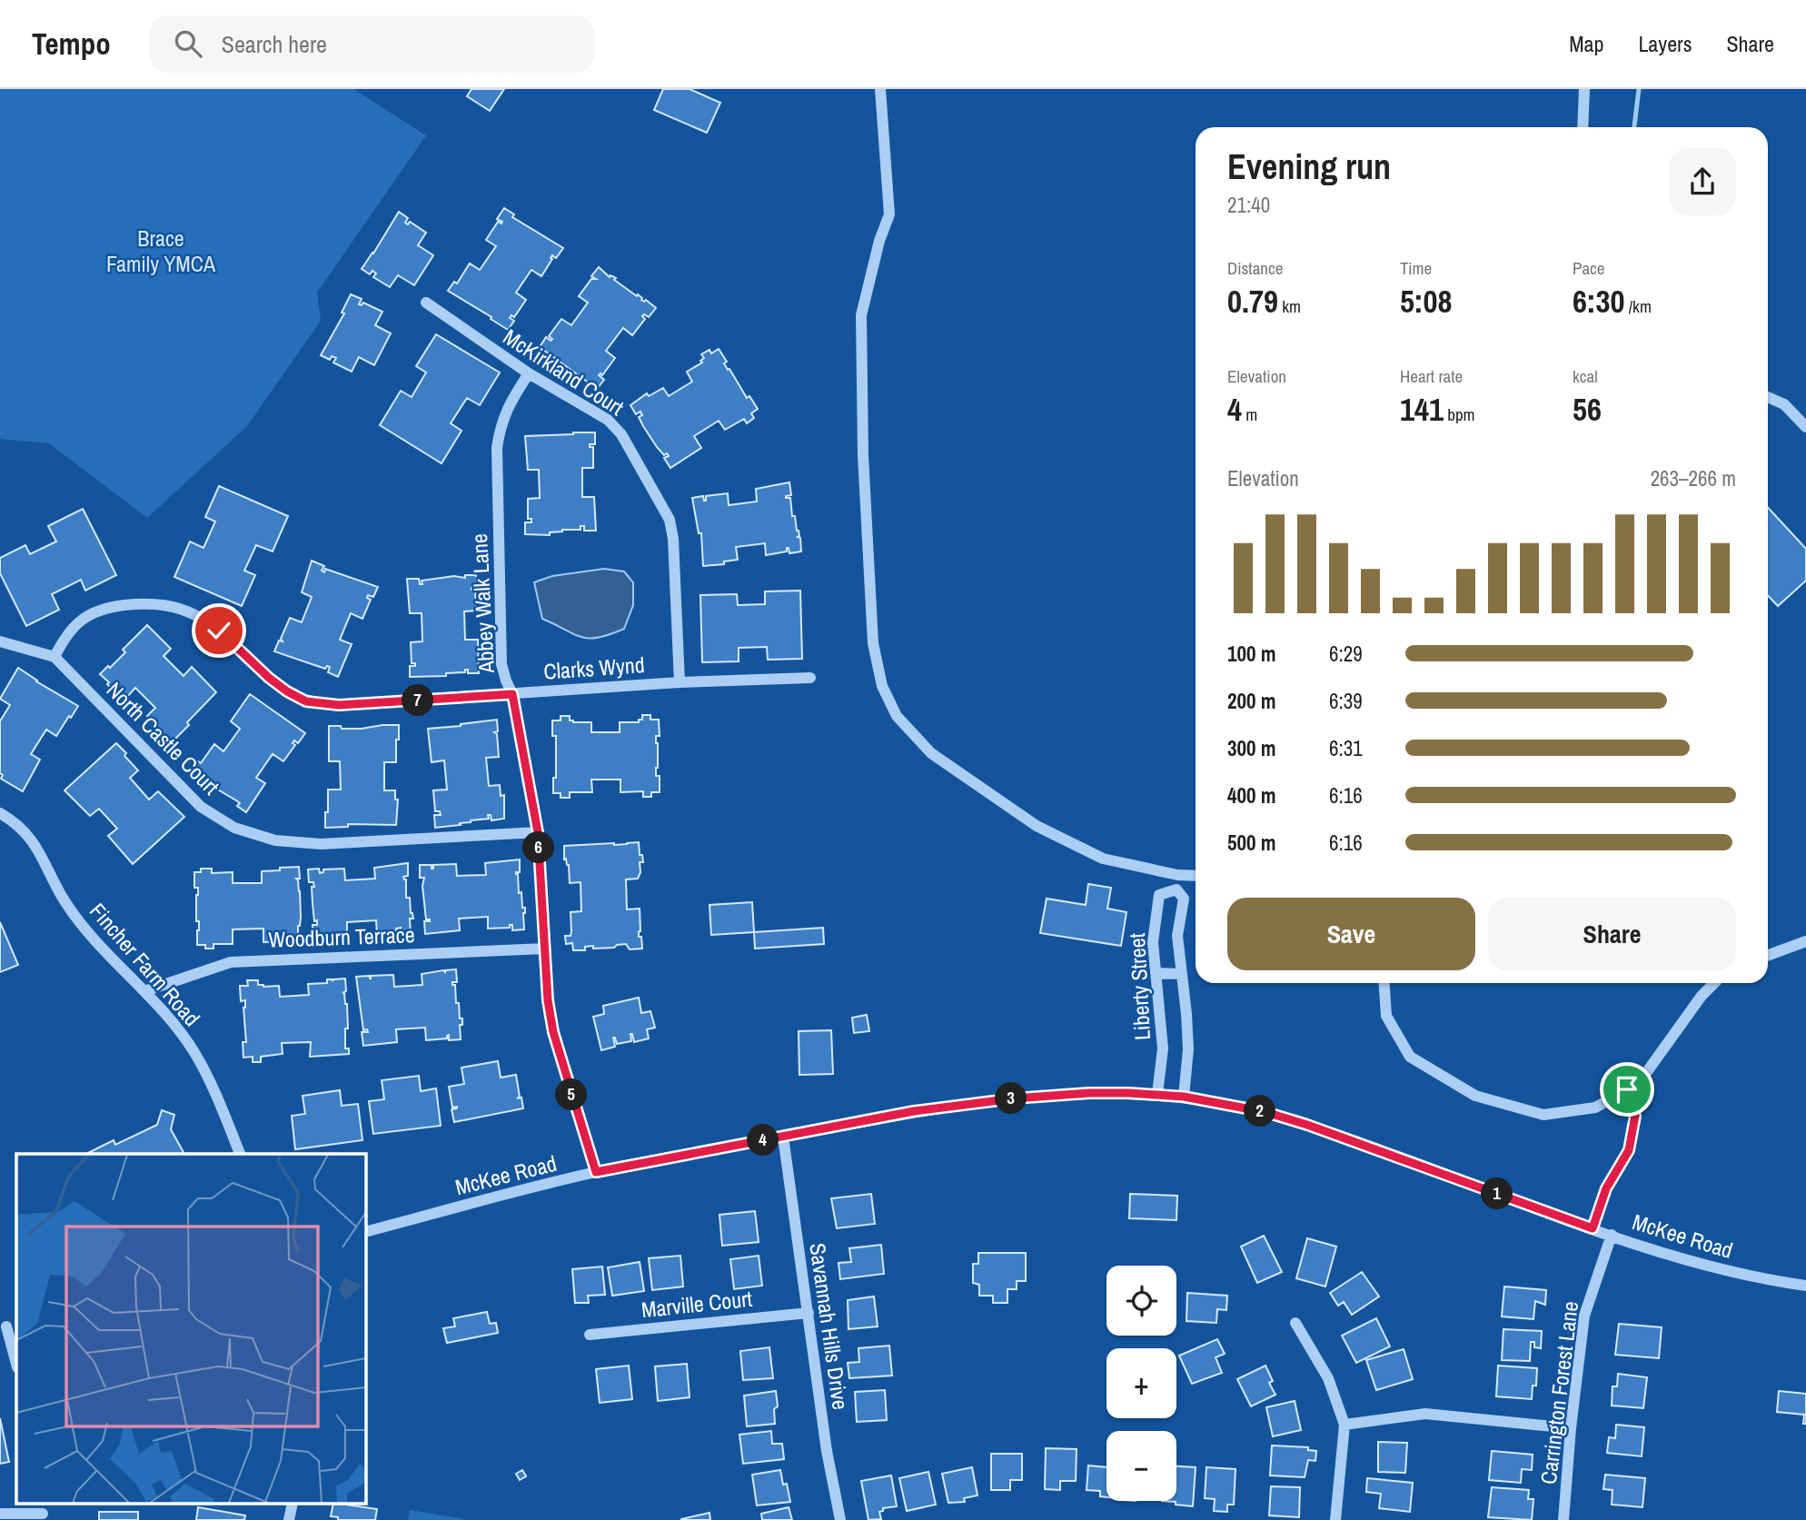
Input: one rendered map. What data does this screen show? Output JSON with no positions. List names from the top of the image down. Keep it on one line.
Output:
{"streets":{"street":["McKirkland Court","Abbey Walk Lane","Clarks Wynd","North Castle Court","Woodburn Terrace","Fincher Farm Road","Liberty Street","McKee Road","Marville Court","Savannah Hills Drive","Carrington Forest Lane"]},"crossings":[["McKirkland Court","Abbey Walk Lane"],["McKirkland Court","Clarks Wynd"],["Abbey Walk Lane","Clarks Wynd"],["Abbey Walk Lane","North Castle Court"],["Abbey Walk Lane","Woodburn Terrace"],["Abbey Walk Lane","McKee Road"],["Clarks Wynd","North Castle Court"],["Woodburn Terrace","Fincher Farm Road"],["Liberty Street","McKee Road"],["McKee Road","Savannah Hills Drive"],["McKee Road","Carrington Forest Lane"],["Marville Court","Savannah Hills Drive"]],"parks":["Brace Family YMCA"],"page":{"header":"Tempo","search":"Search here","nav":["Map","Layers","Share"],"heading":["Evening run","21:40"],"stats":[["Distance","0.79 km"],["Time","5:08"],["Pace","6:30 /km"],["Elevation","4 m"],["Heart rate","141 bpm"],["kcal","56"]],"chart":["Elevation","263–266 m"],"list":[{"name":"100 m","note":"6:29"},{"name":"200 m","note":"6:39"},{"name":"300 m","note":"6:31"},{"name":"400 m","note":"6:16"},{"name":"500 m","note":"6:16"}],"pins":["7","6","5","3","2","4","1"],"buttons":["Save","Share"],"map_buttons":["+","−"]}}
